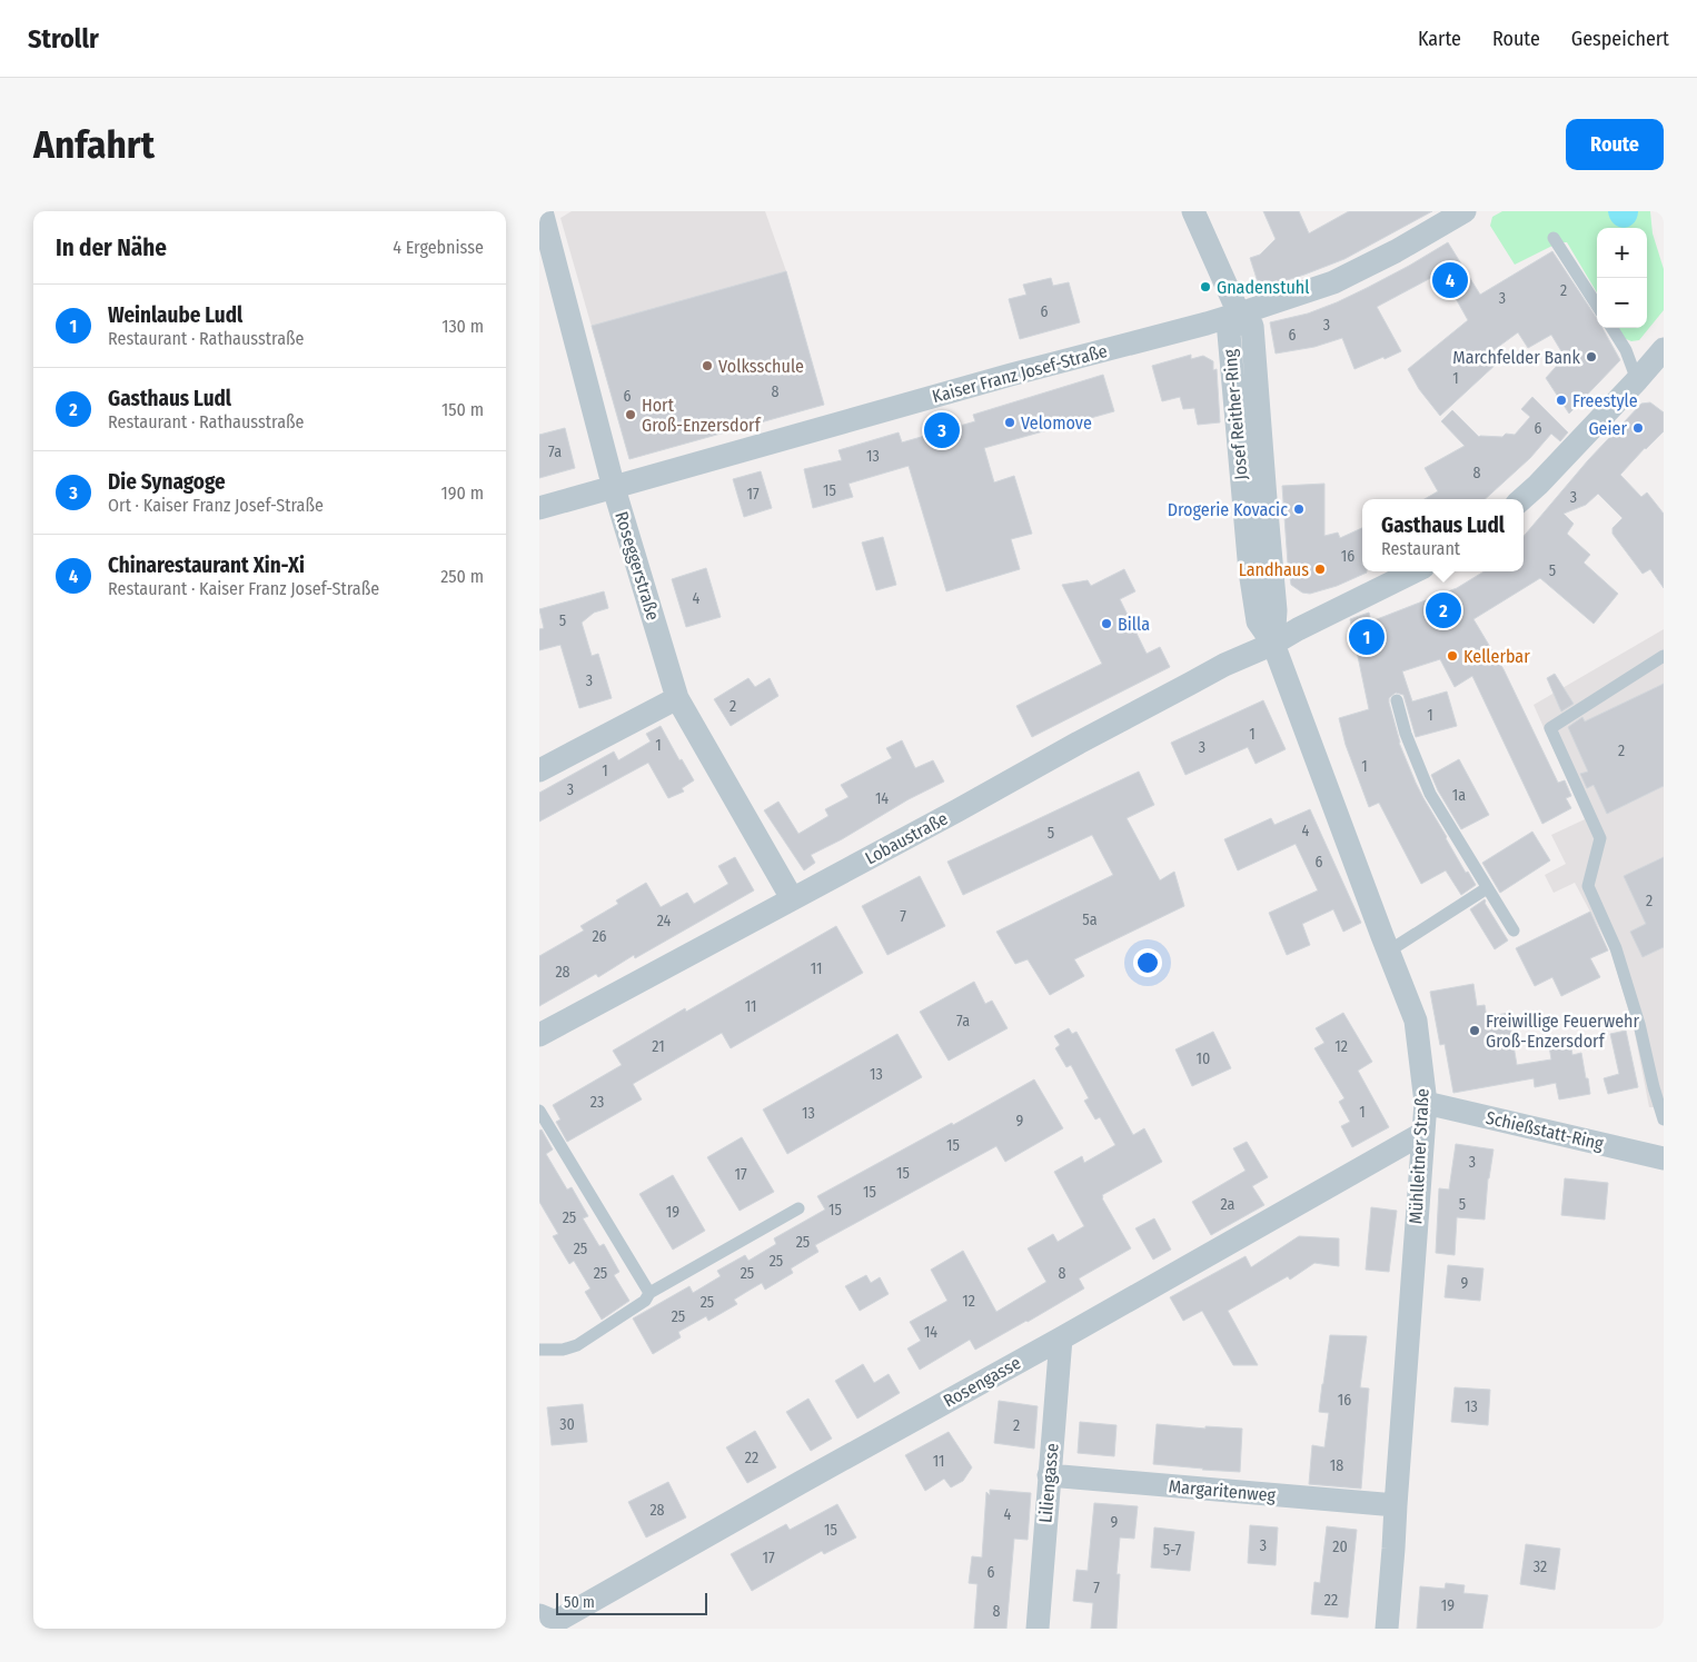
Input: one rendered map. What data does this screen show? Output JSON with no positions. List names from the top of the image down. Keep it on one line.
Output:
{"streets":{"street":["Kaiser Franz Josef-Straße","Josef Reither-Ring","Roseggerstraße","Lobaustraße","Schießstatt-Ring","Mühlleitner Straße","Rosengasse","Liliengasse","Margaritenweg"]},"crossings":[["Kaiser Franz Josef-Straße","Josef Reither-Ring"],["Kaiser Franz Josef-Straße","Roseggerstraße"],["Josef Reither-Ring","Lobaustraße"],["Josef Reither-Ring","Mühlleitner Straße"],["Roseggerstraße","Lobaustraße"],["Lobaustraße","Mühlleitner Straße"],["Schießstatt-Ring","Mühlleitner Straße"],["Mühlleitner Straße","Rosengasse"],["Mühlleitner Straße","Margaritenweg"],["Rosengasse","Liliengasse"],["Liliengasse","Margaritenweg"]],"places":["Gnadenstuhl","Marchfelder Bank","Volksschule","Freestyle","Hort Groß-Enzersdorf","Velomove","Geier","Drogerie Kovacic","Landhaus","Billa","Kellerbar","Freiwillige Feuerwehr Groß-Enzersdorf"],"house_numbers":["2","3","6","3","6","1","8","6","6","7a","13","8","15","17","3","16","5","4","5","3","2","1","1","1","3","2","1","1","3","1a","14","4","5","6","2","7","5a","24","26","11","28","11","7a","21","12","10","13","23","1","13","9","15","3","15","17","15","2a","5","15","19","25","25","25","25","25","25","8","9","12","25","25","14","16","13","30","2","22","11","18","28","4","9","15","3","20","5-7","17","32","6","7","22","19","8"],"scale_bar":"50 m","page":{"header":"Strollr","nav":["Karte","Route","Gespeichert"],"buttons":"Route","title":"Anfahrt","heading":["In der Nähe","4 Ergebnisse"],"map_buttons":["+","−"],"pins":["4","3","2","1"],"list":[{"mark":"1","name":"Weinlaube Ludl","note":"Restaurant · Rathausstraße","value":"130 m"},{"mark":"2","name":"Gasthaus Ludl","note":"Restaurant · Rathausstraße","value":"150 m"},{"mark":"3","name":"Die Synagoge","note":"Ort · Kaiser Franz Josef-Straße","value":"190 m"},{"mark":"4","name":"Chinarestaurant Xin-Xi","note":"Restaurant · Kaiser Franz Josef-Straße","value":"250 m"}],"popup":["Gasthaus Ludl","Restaurant"],"scale":"50 m"}}
